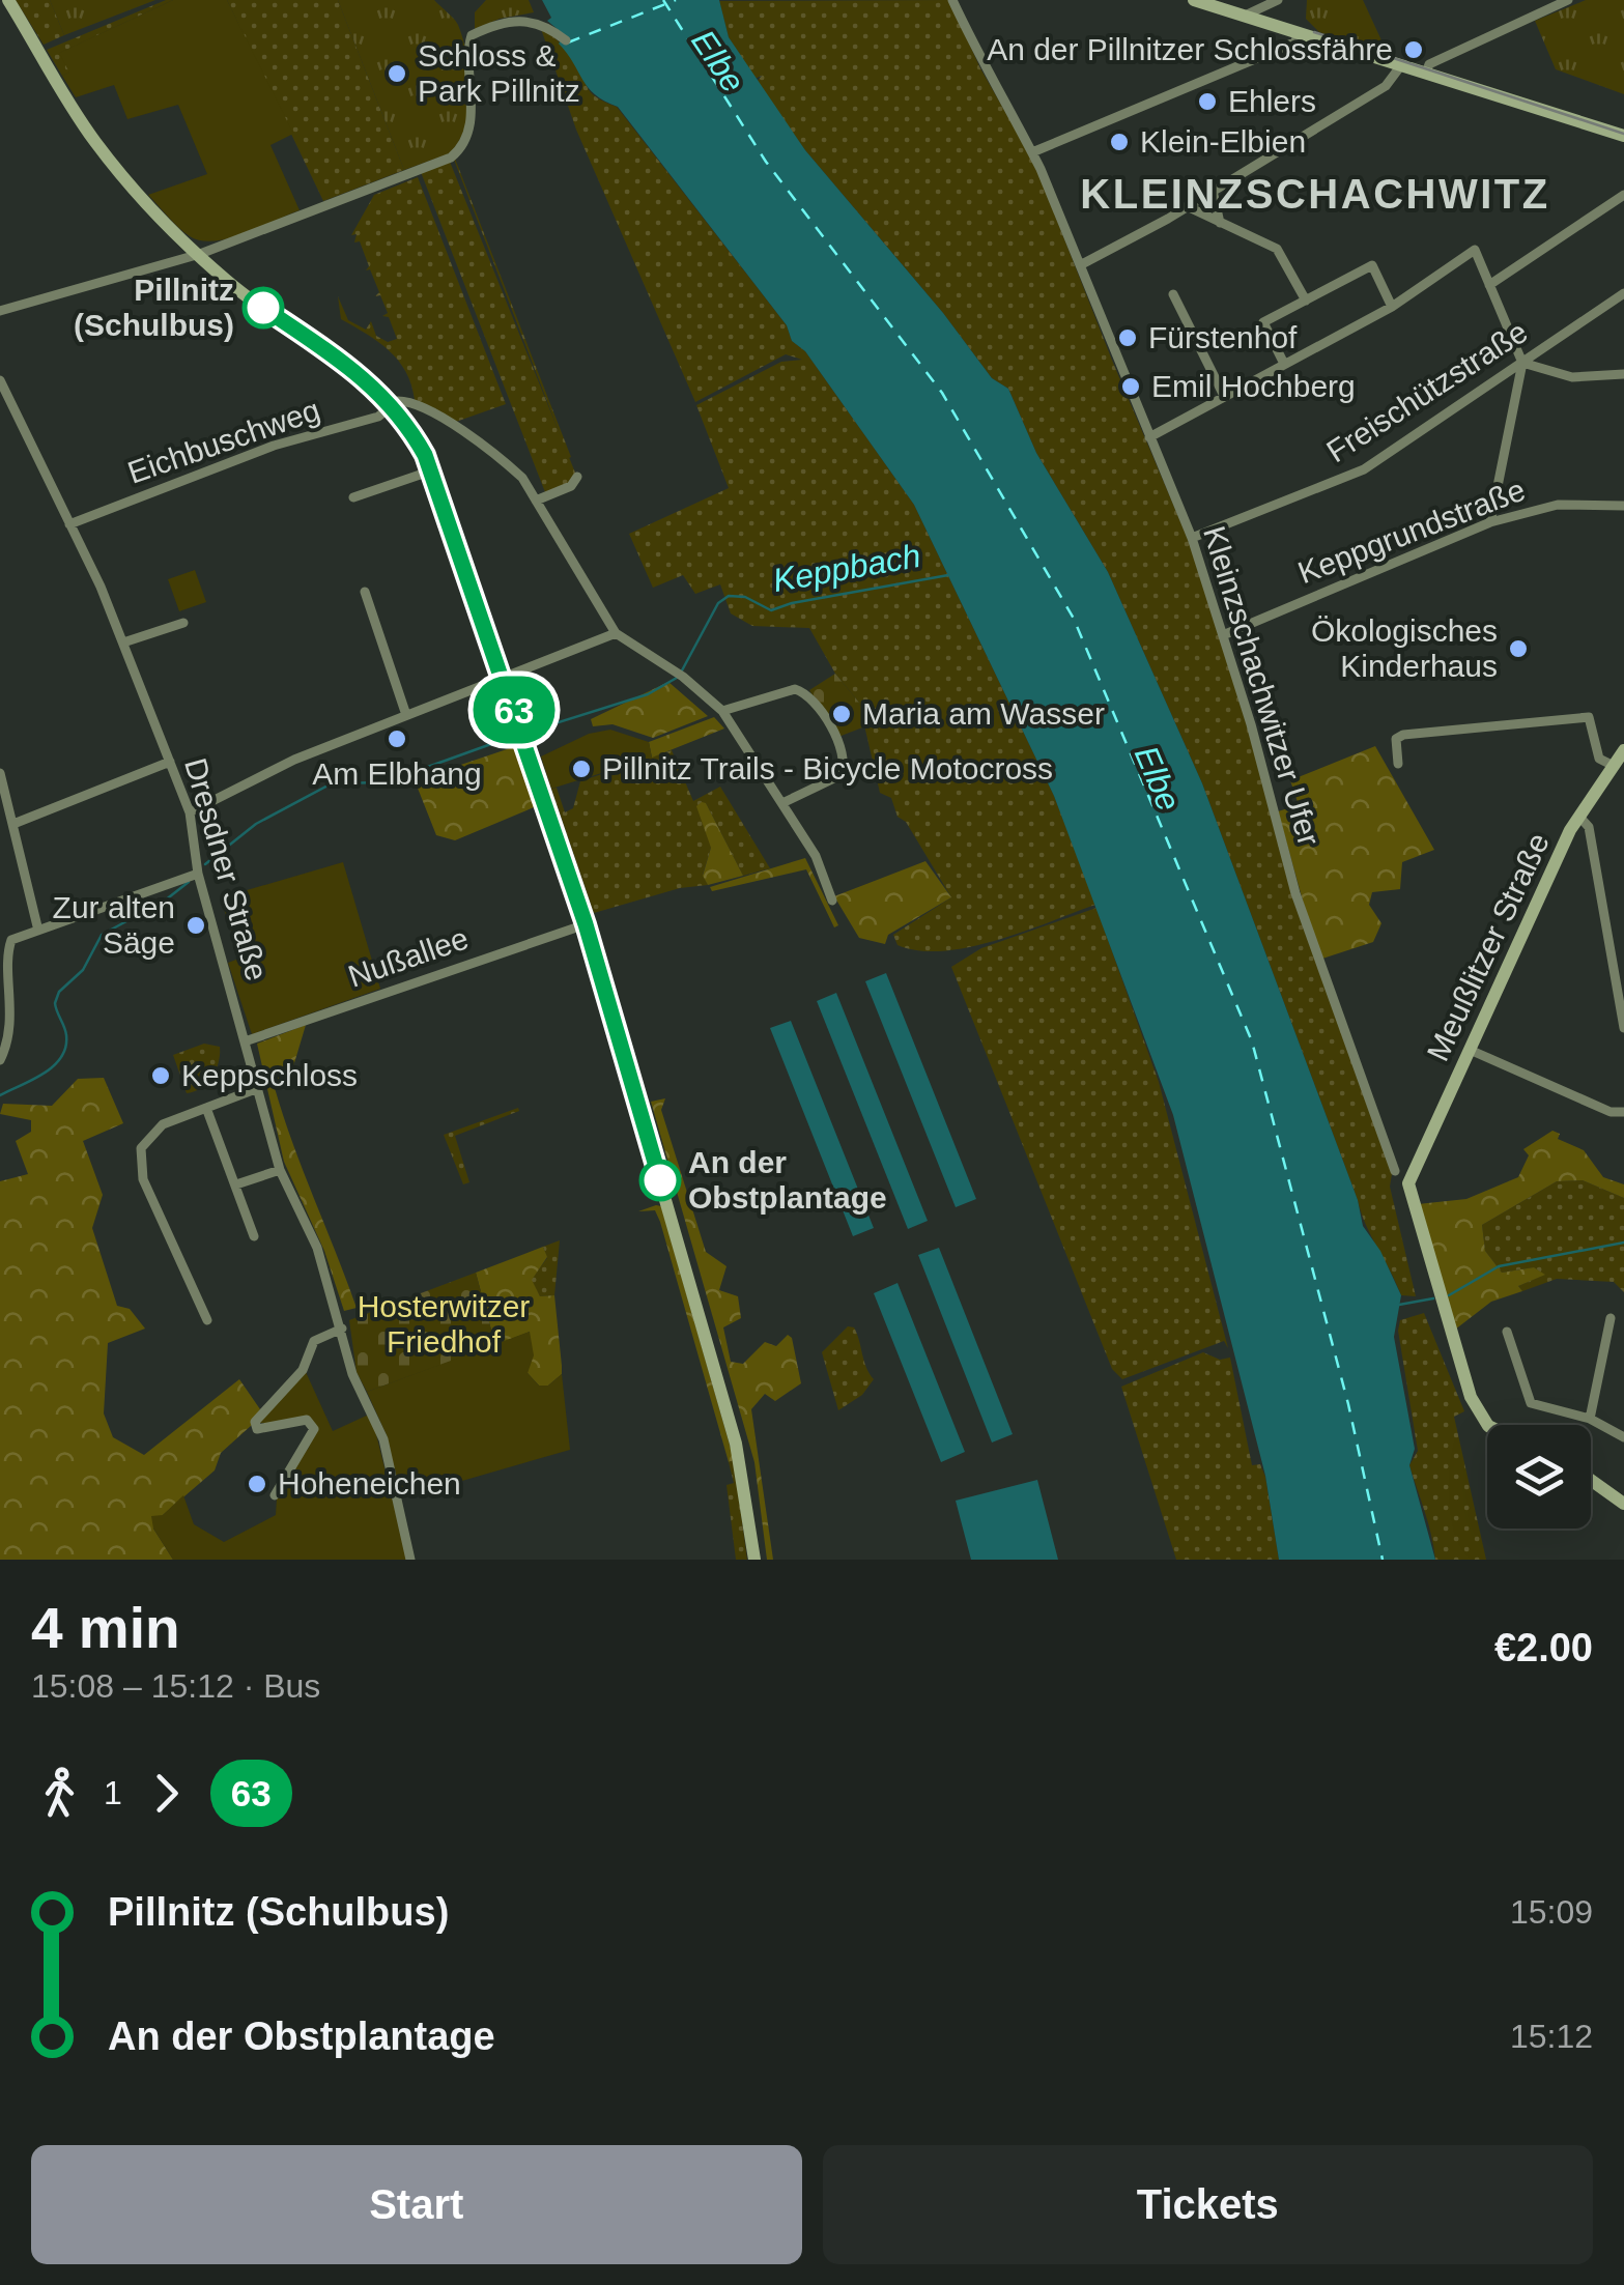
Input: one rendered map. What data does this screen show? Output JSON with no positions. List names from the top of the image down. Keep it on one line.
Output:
{"streets":{"main road":["Meußlitzer Straße"],"street":["Freischützstraße","Eichbuschweg","Keppgrundstraße","Kleinzschachwitzer Ufer","Dresdner Straße","Nußallee"]},"crossings":[["Freischützstraße","Kleinzschachwitzer Ufer"],["Eichbuschweg","Dresdner Straße"],["Keppgrundstraße","Kleinzschachwitzer Ufer"],["Dresdner Straße","Nußallee"]],"districts":["KLEINZSCHACHWITZ"],"water":["Elbe","Keppbach"],"parks":["Hosterwitzer Friedhof"],"places":["An der Pillnitzer Schlossfähre","Schloss & Park Pillnitz","Ehlers","Klein-Elbien","Pillnitz (Schulbus)","Fürstenhof","Emil Hochberg","Ökologisches Kinderhaus","Maria am Wasser","Am Elbhang","Pillnitz Trails - Bicycle Motocross","Zur alten Säge","Keppschloss","An der Obstplantage","Hoheneichen"],"lines":["bus line 63"],"page":{"on_map":"63","heading":["4 min","15:08 – 15:12 · Bus","€2.00"],"legs":["1","63"],"list":[{"name":"Pillnitz (Schulbus)","value":"15:09"},{"name":"An der Obstplantage","value":"15:12"}],"buttons":["Start","Tickets"]}}
